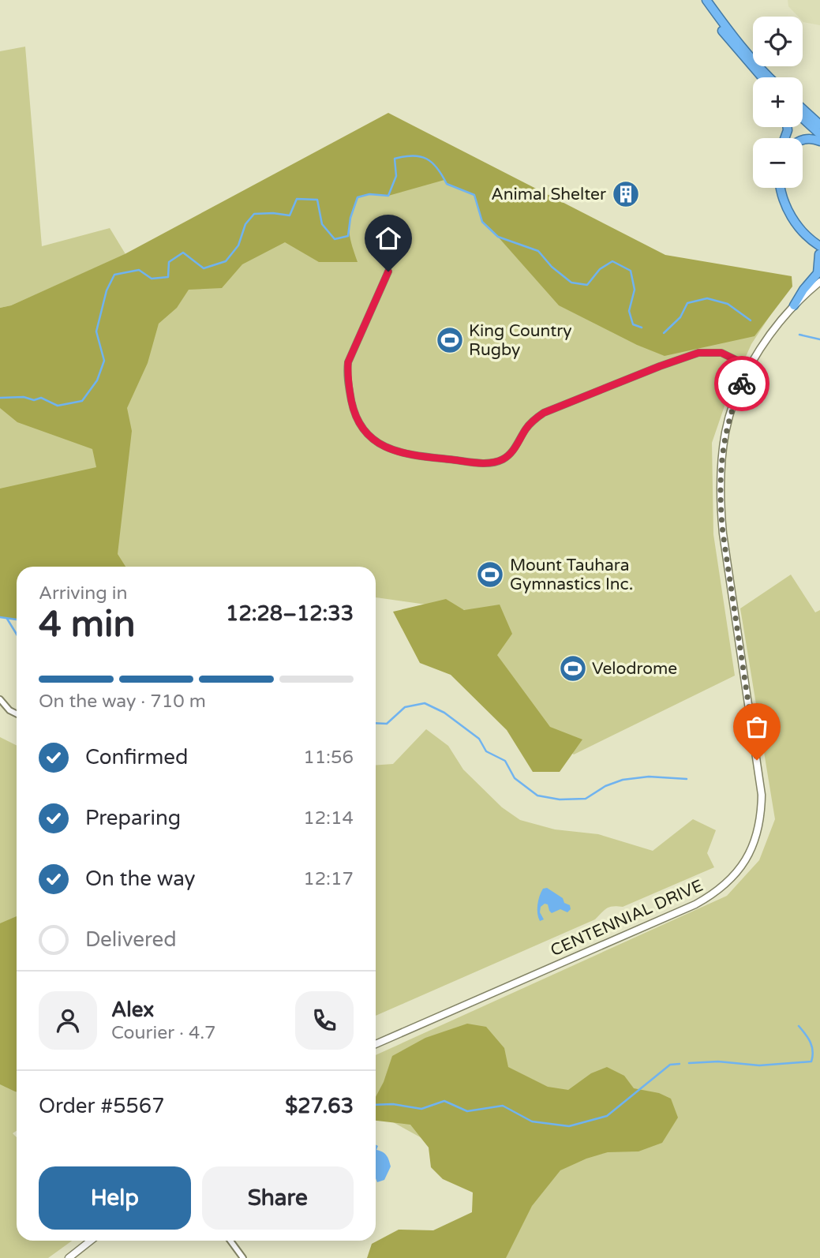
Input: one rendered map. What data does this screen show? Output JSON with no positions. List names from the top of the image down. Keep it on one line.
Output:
{"streets":{"main road":["CENTENNIAL DRIVE"]},"places":{"building":["Animal Shelter"],"sports":["King Country Rugby","Mount Tauhara Gymnastics Inc.","Velodrome"]},"page":{"map_buttons":["+","−"],"heading":["4 min","Arriving in","12:28–12:33"],"panel":["Alex","Courier · 4.7","Order #5567","$27.63"],"bar":"On the way · 710 m","list":[["Confirmed","11:56"],["Preparing","12:14"],["On the way","12:17"],"Delivered"],"buttons":["Help","Share"]}}
